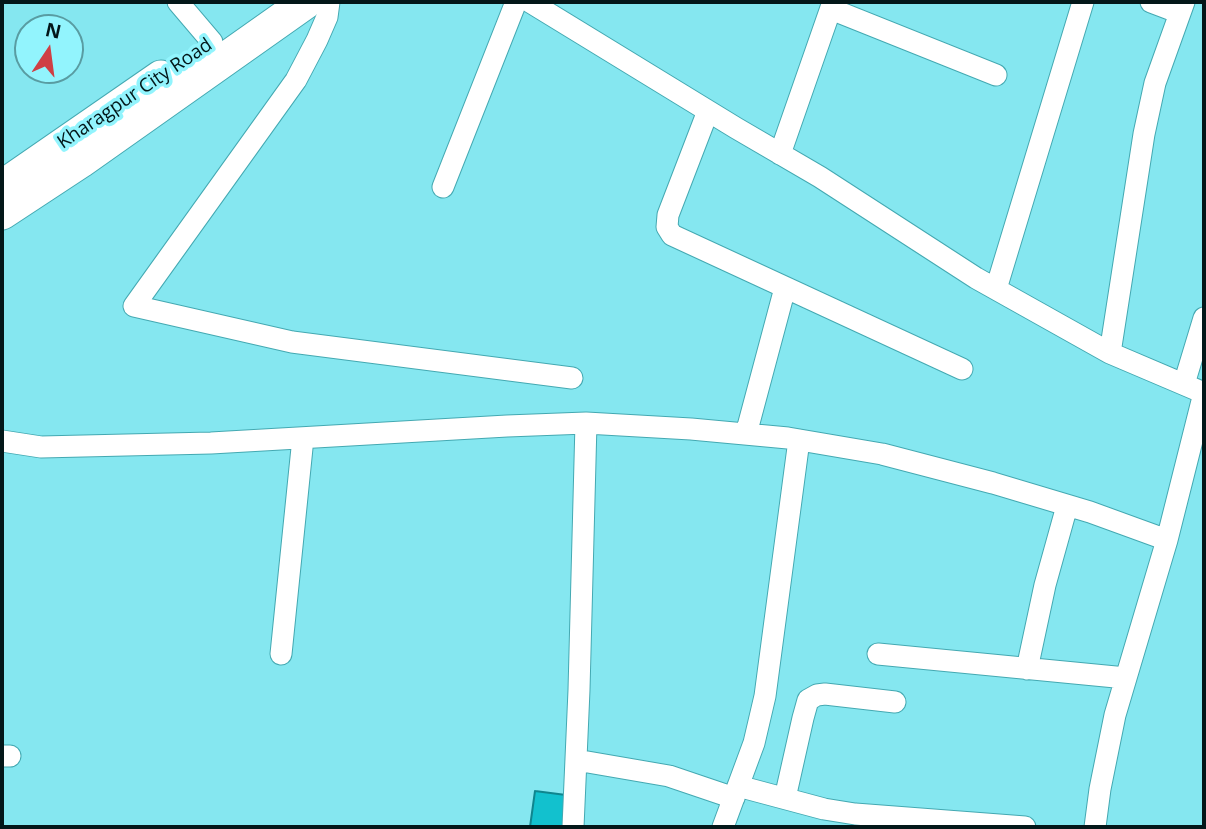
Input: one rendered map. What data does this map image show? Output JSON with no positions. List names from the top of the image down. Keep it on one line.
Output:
{"streets":{"main road":["Kharagpur City Road"]},"north":"top"}
